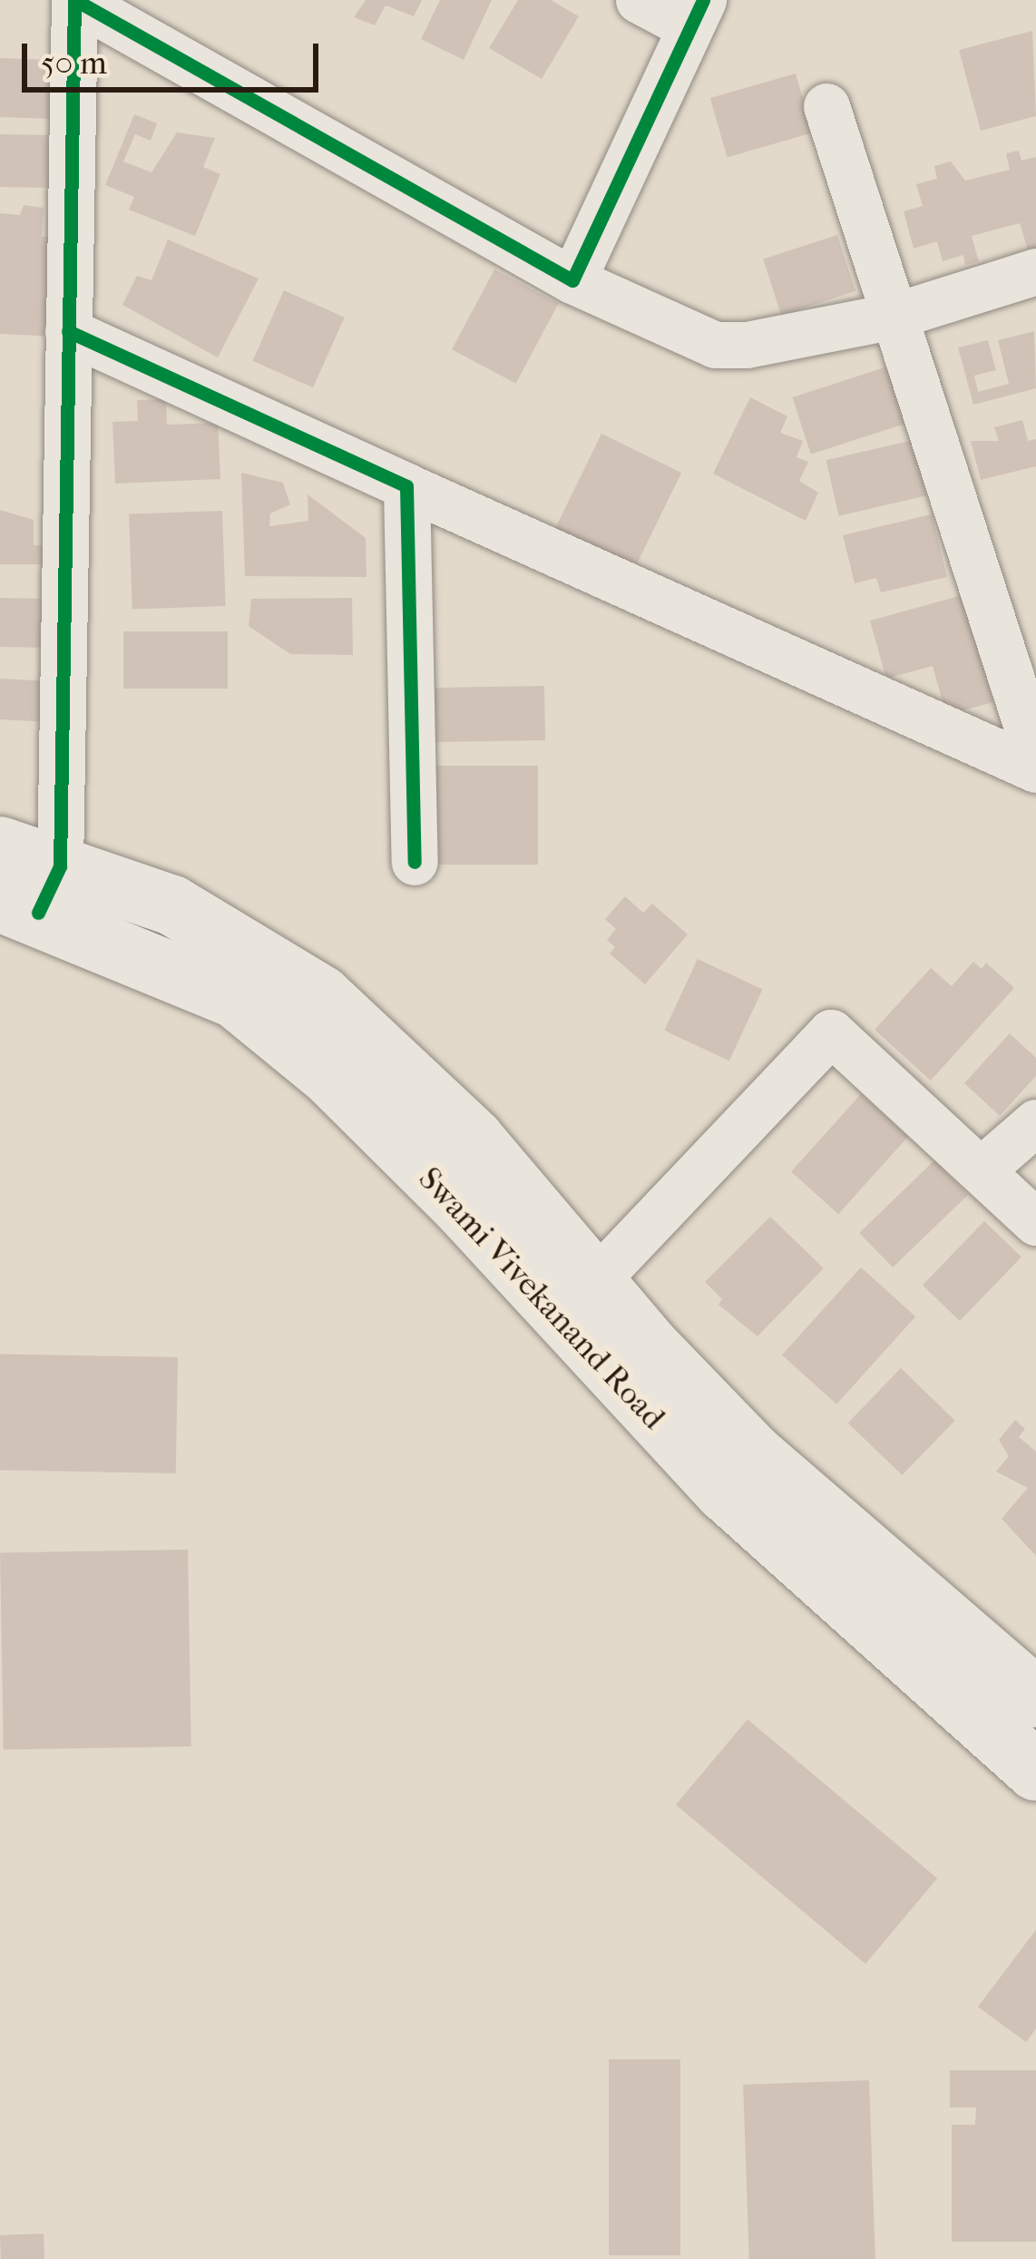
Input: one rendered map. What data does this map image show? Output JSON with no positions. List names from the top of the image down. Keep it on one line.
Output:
{"streets":{"main road":["Swami Vivekanand Road"]},"scale_bar":"50 m"}
